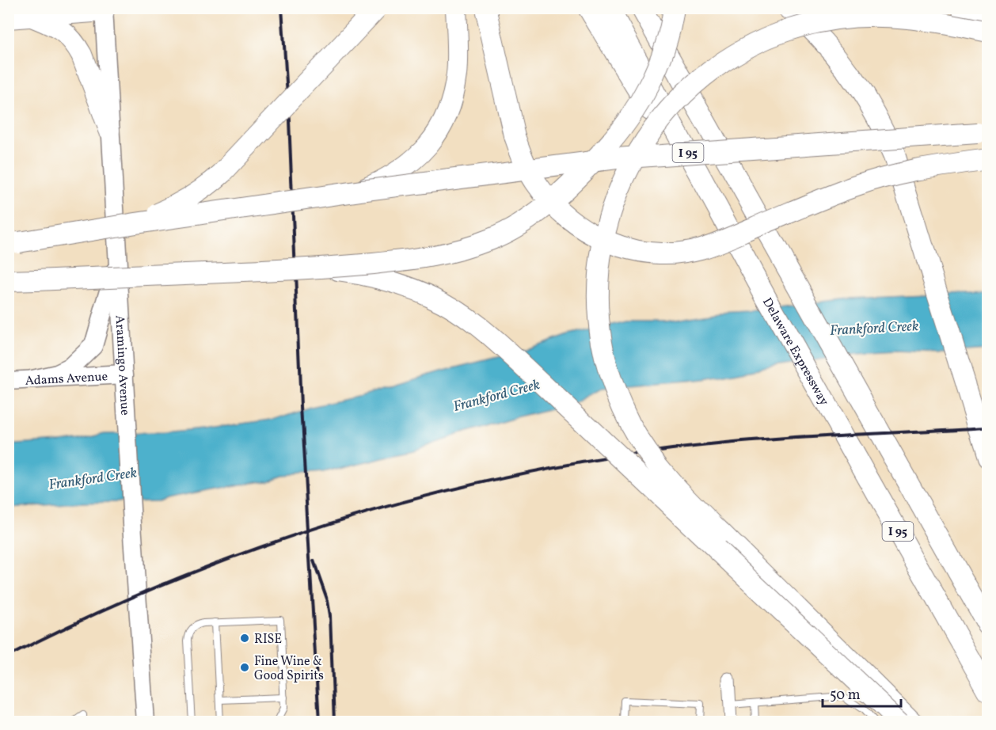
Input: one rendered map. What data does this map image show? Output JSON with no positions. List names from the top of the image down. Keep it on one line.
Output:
{"streets":{"highway":["I 95","Delaware Expressway"],"main road":["Aramingo Avenue","Adams Avenue"]},"crossings":[["Aramingo Avenue","Adams Avenue"]],"water":["Frankford Creek"],"places":["RISE","Fine Wine & Good Spirits"],"scale_bar":"50 m"}
